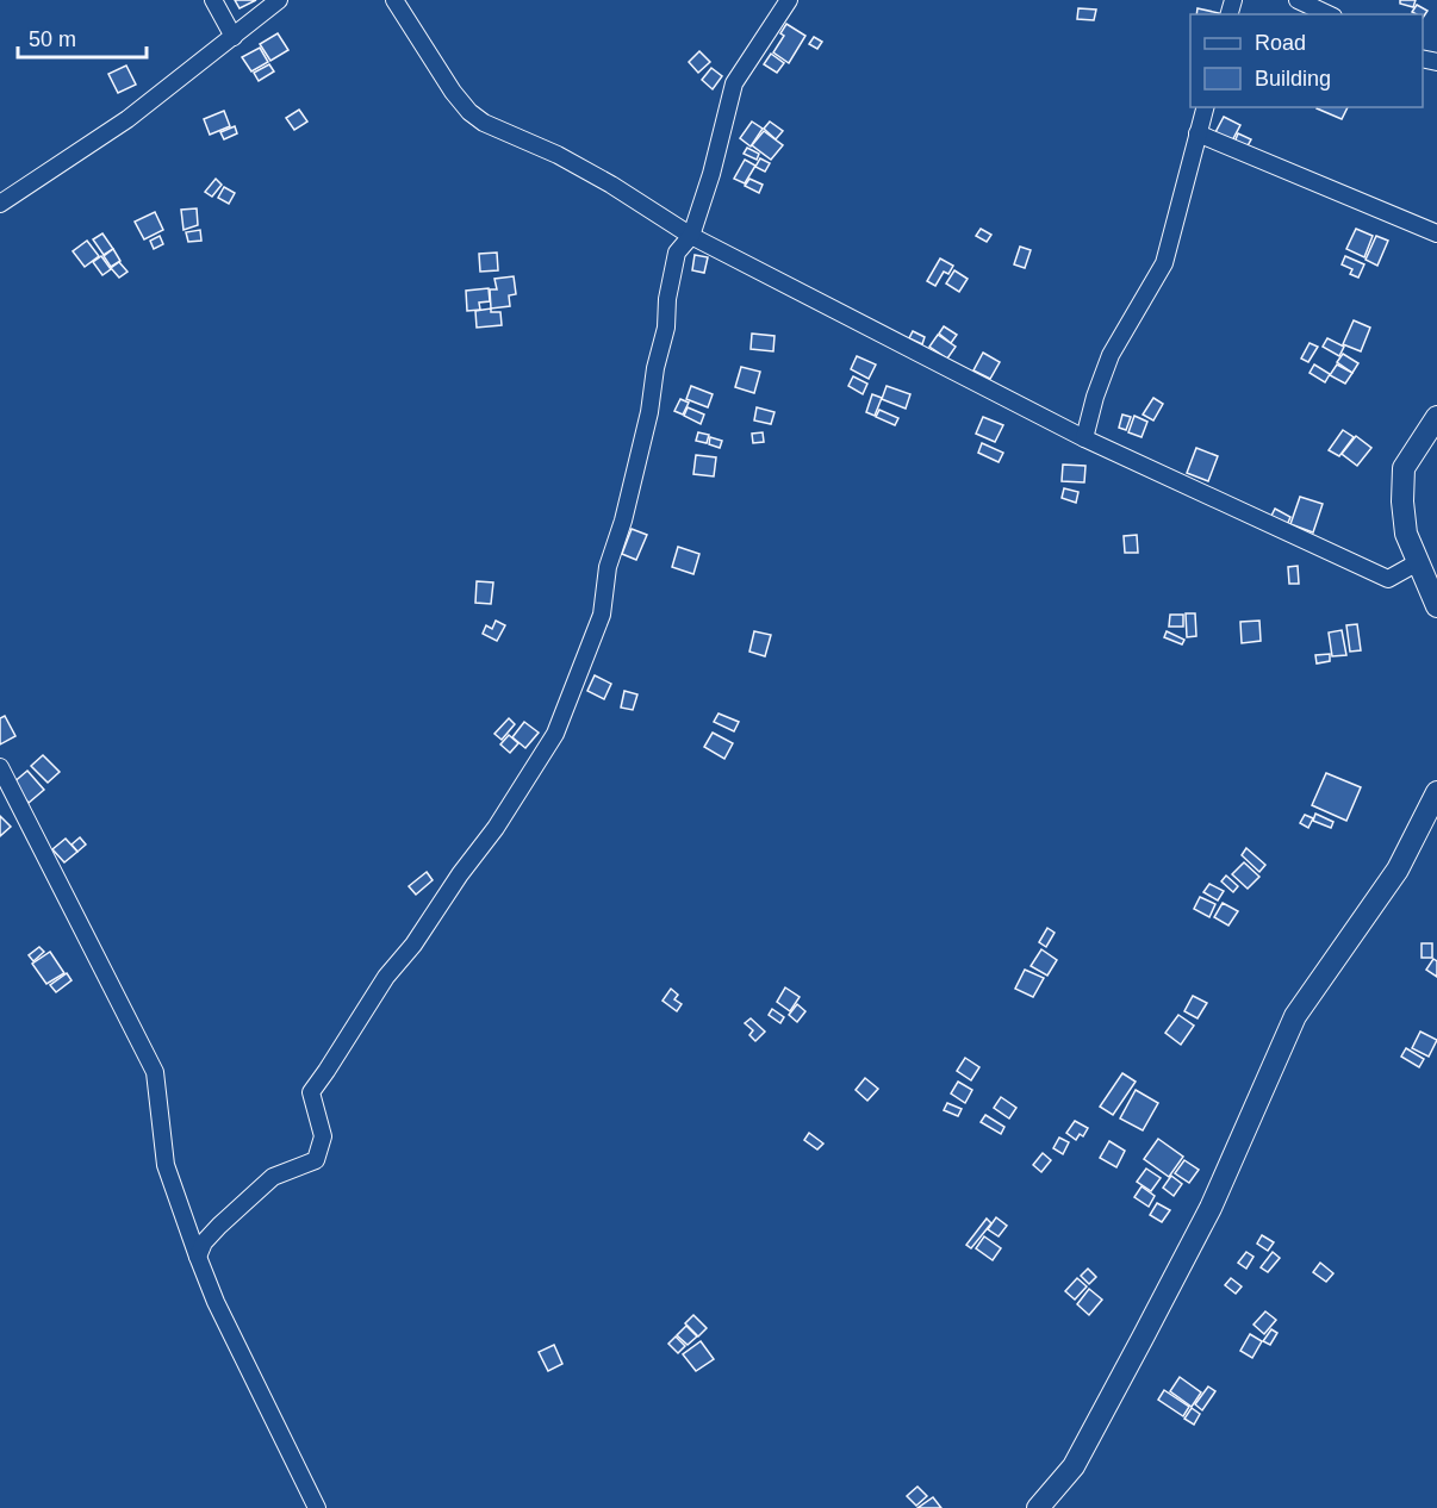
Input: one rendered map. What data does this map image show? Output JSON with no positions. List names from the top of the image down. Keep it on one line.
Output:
{"legend":["Road","Building"],"scale_bar":"50 m"}
